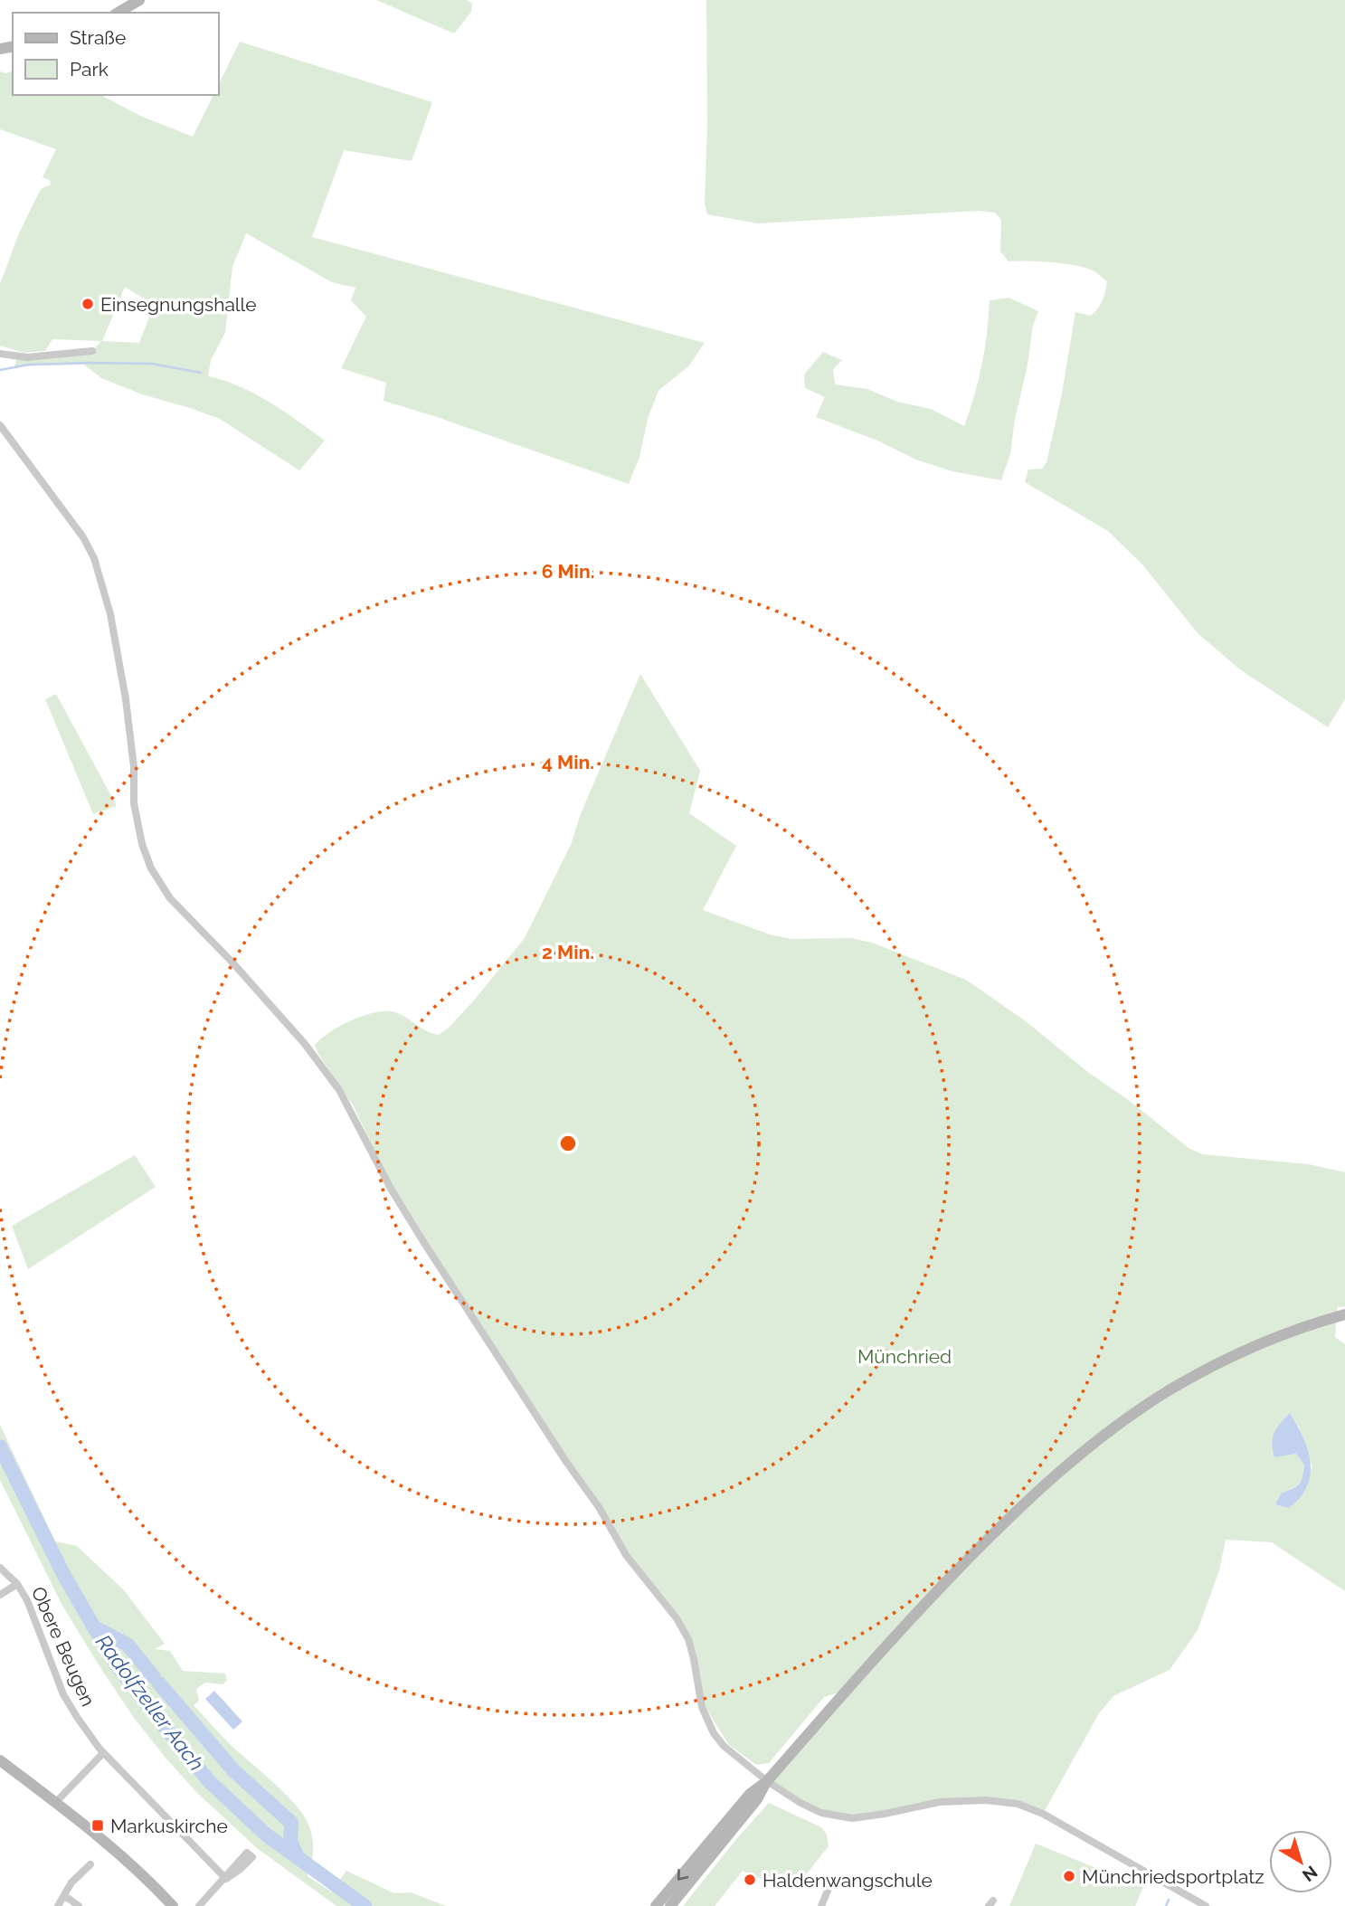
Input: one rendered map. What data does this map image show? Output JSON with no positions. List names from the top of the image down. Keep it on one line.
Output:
{"streets":{"street":["Obere Beugen"]},"water":["Radolfzeller Aach"],"parks":["Münchried"],"places":{"other":["Einsegnungshalle","Münchriedsportplatz","Haldenwangschule"],"transit":["Markuskirche"]},"legend":["Straße","Park"],"north":"bottom right","rings":["6 Min.","4 Min.","2 Min."]}
